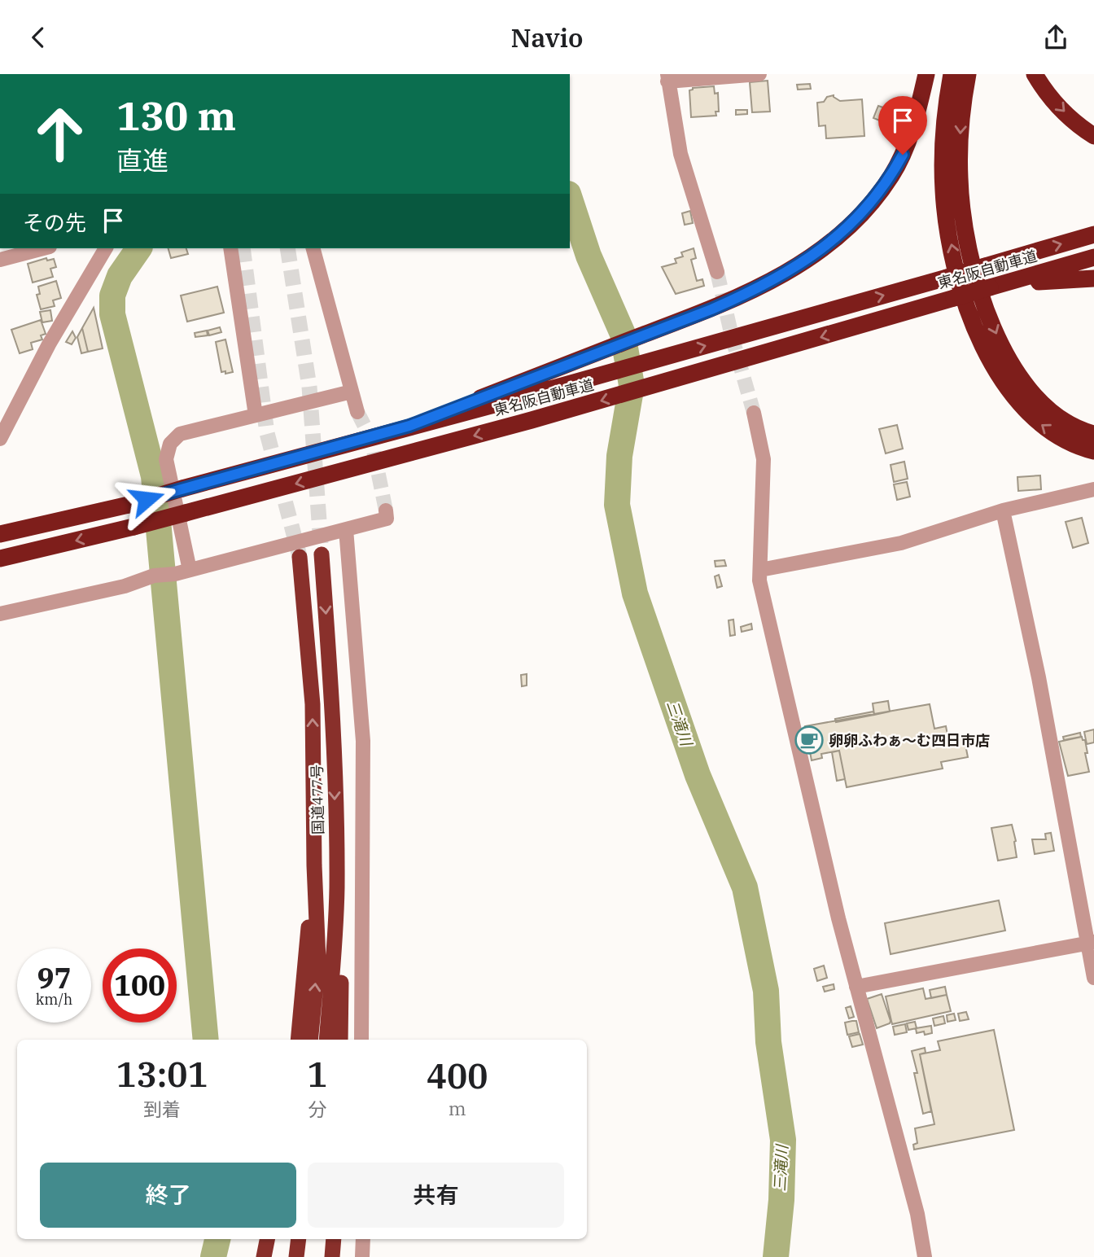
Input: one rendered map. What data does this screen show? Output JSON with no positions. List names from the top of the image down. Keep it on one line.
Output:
{"streets":{"highway":["東名阪自動車道","国道477号"]},"water":["三滝川"],"places":{"cafe":["卵卵ふわぁ～む四日市店"]},"page":{"header":"Navio","turn":["130 m","直進"],"then":"その先","speed":"97 km/h","limit":"100","eta":["13:01","到着","1","分","400","m"],"buttons":["終了","共有"]}}
